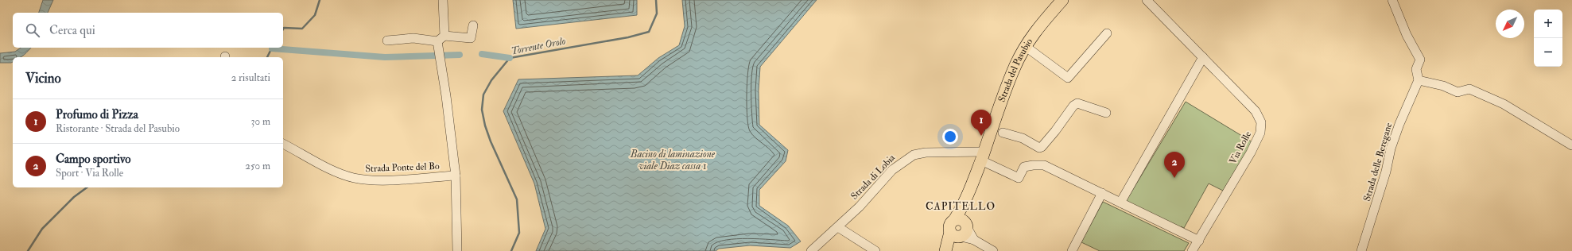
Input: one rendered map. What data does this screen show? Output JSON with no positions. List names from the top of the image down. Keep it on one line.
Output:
{"streets":{"main road":["Strada del Pasubio"],"street":["Via Rolle","Strada delle Beregane","Strada Ponte del Bo","Strada di Lobia"]},"crossings":[["Strada del Pasubio","Strada di Lobia"]],"districts":["CAPITELLO"],"water":["Torrente Orolo","Bacino di laminazione viale Diaz cassa 1"],"north":"bottom left","page":{"map_buttons":["+","−"],"search":"Cerca qui","heading":["Vicino","2 risultati"],"list":[{"mark":"1","name":"Profumo di Pizza","note":"Ristorante · Strada del Pasubio","value":"30 m"},{"mark":"2","name":"Campo sportivo","note":"Sport · Via Rolle","value":"250 m"}],"pins":["1","2"]}}
